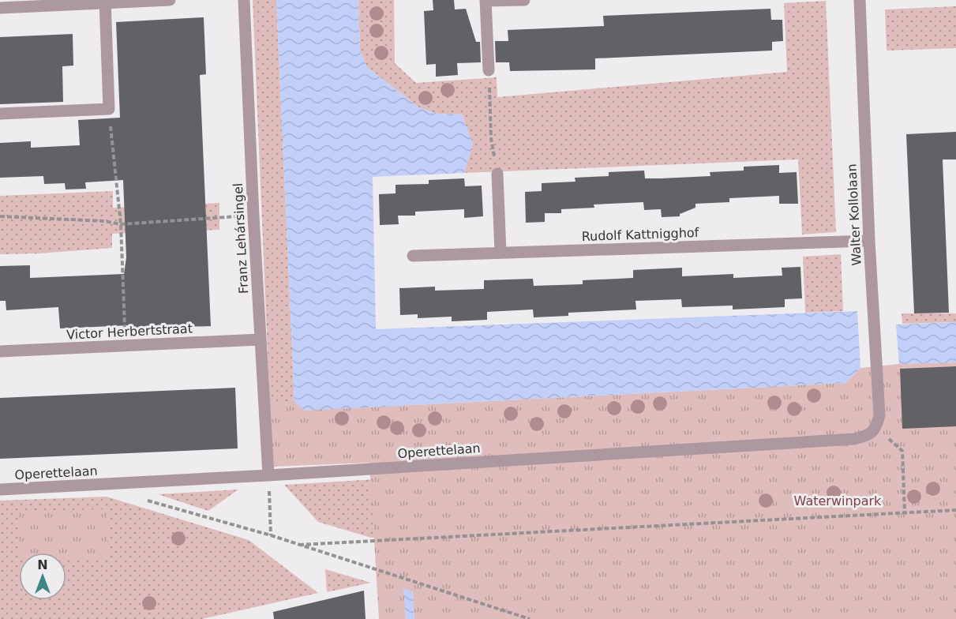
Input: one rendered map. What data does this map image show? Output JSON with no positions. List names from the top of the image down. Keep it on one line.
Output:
{"streets":{"street":["Walter Kollolaan","Rudolf Kattnigghof","Franz Lehársingel","Victor Herbertstraat","Operettelaan"]},"crossings":[["Walter Kollolaan","Rudolf Kattnigghof"],["Walter Kollolaan","Operettelaan"],["Franz Lehársingel","Victor Herbertstraat"],["Franz Lehársingel","Operettelaan"]],"parks":["Waterwinpark"],"north":"top"}
